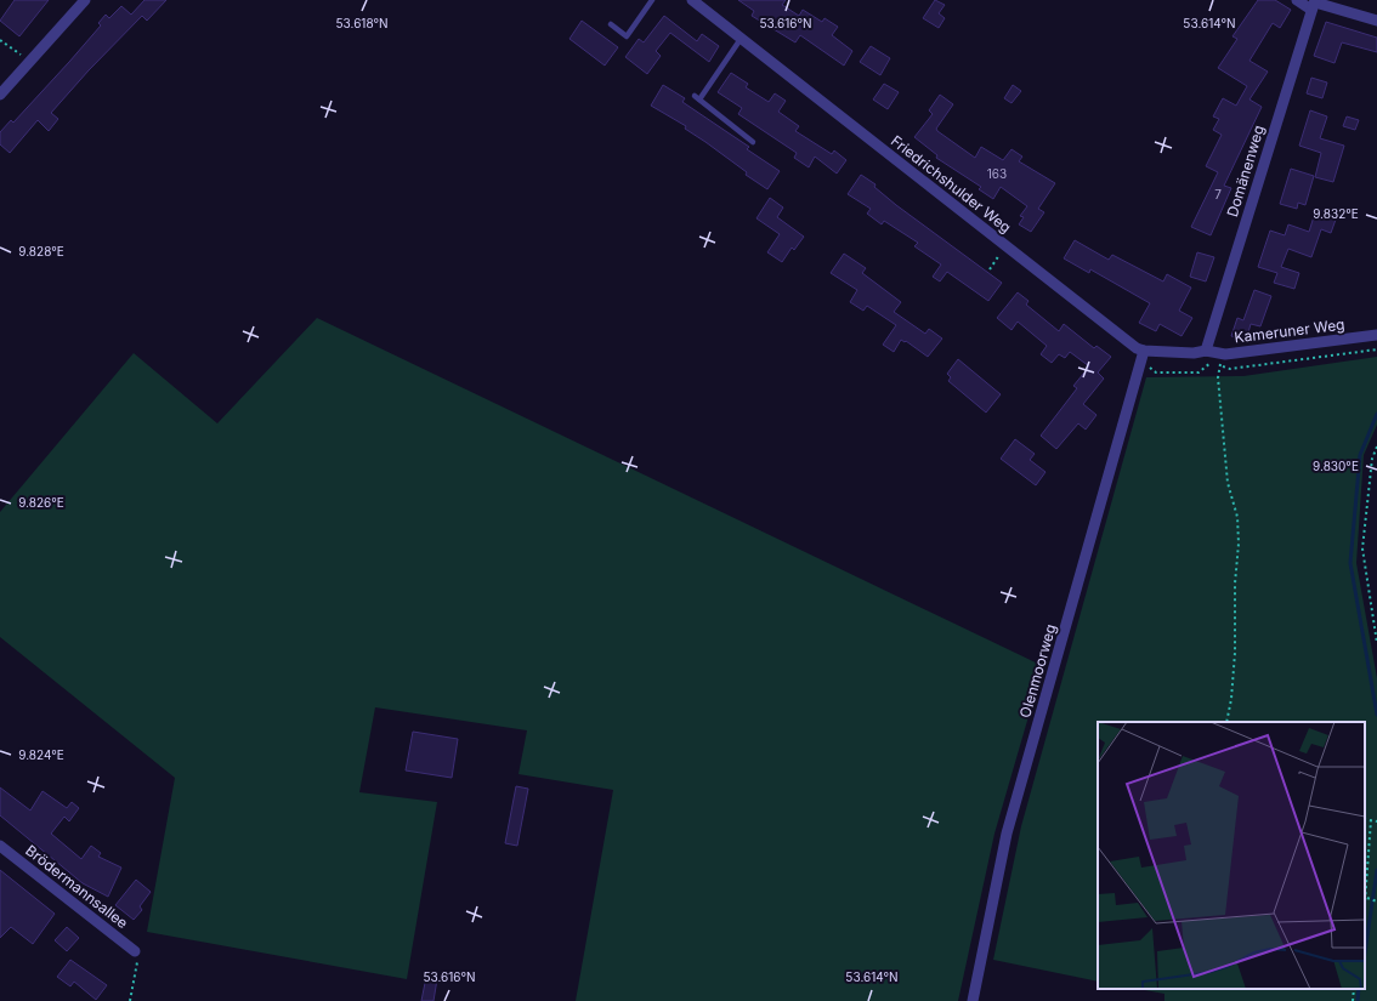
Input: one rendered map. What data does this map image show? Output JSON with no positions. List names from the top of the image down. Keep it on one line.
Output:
{"streets":{"street":["Domänenweg","Friedrichshulder Weg","Kameruner Weg","Olenmoorweg","Brödermannsallee"]},"crossings":[["Domänenweg","Kameruner Weg"],["Friedrichshulder Weg","Olenmoorweg"]],"house_numbers":["163","7"],"coordinates":["53.618°N","53.616°N","53.614°N","9.832°E","9.828°E","9.830°E","9.826°E","9.824°E"]}
